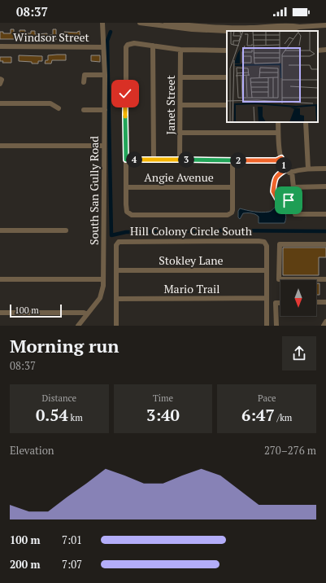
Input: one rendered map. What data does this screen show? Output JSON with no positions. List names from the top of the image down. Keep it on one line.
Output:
{"streets":{"street":["Windsor Street","Janet Street","Angie Avenue","South San Gully Road","Hill Colony Circle South","Stokley Lane","Mario Trail"]},"crossings":[["Windsor Street","South San Gully Road"],["Hill Colony Circle South","Stokley Lane"]],"scale_bar":"100 m","north":"bottom","page":{"status":"08:37","pins":["3","4","2","1"],"scale":"100 m","heading":["Morning run","08:37"],"stats":[["Distance","0.54 km"],["Time","3:40"],["Pace","6:47 /km"]],"chart":["Elevation","270–276 m"],"list":[{"name":"100 m","note":"7:01"},{"name":"200 m","note":"7:07"}]}}
